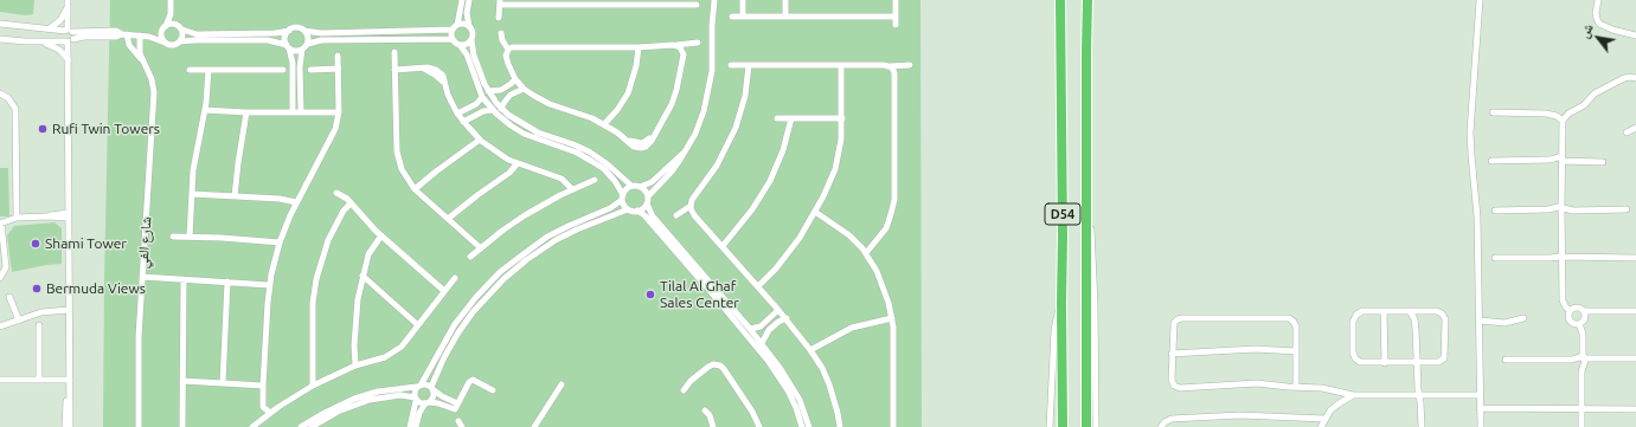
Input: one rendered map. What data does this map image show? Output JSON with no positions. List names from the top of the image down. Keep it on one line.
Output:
{"streets":{"highway":["D54"],"street":["شارع الفي"]},"places":["Rufi Twin Towers","Shami Tower","Bermuda Views","Tilal Al Ghaf Sales Center"],"north":"top left"}
